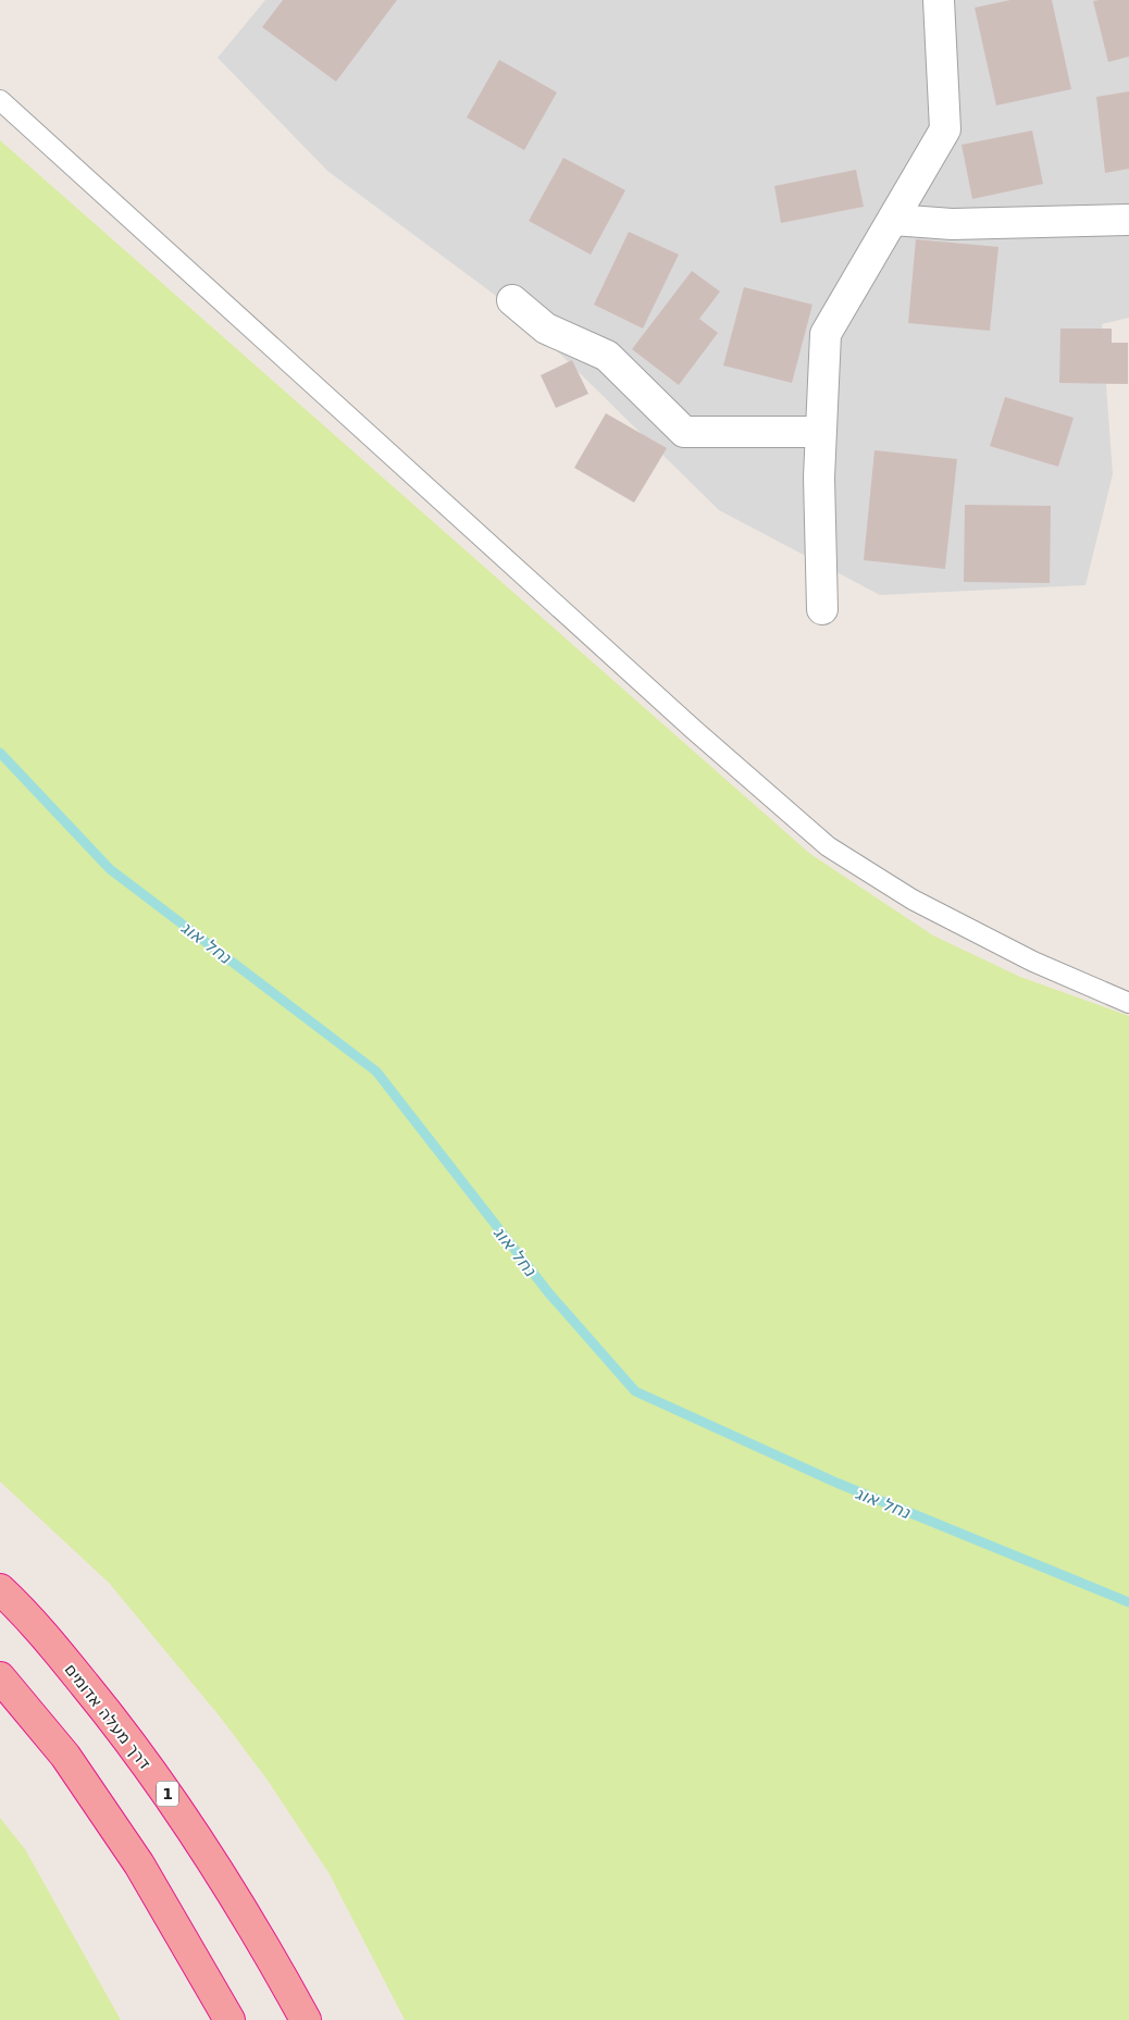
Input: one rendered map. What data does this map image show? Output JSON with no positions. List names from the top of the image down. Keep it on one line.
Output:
{"streets":{"highway":["דרך מעלה אדומים","1"]},"water":["נחל אוג"]}
